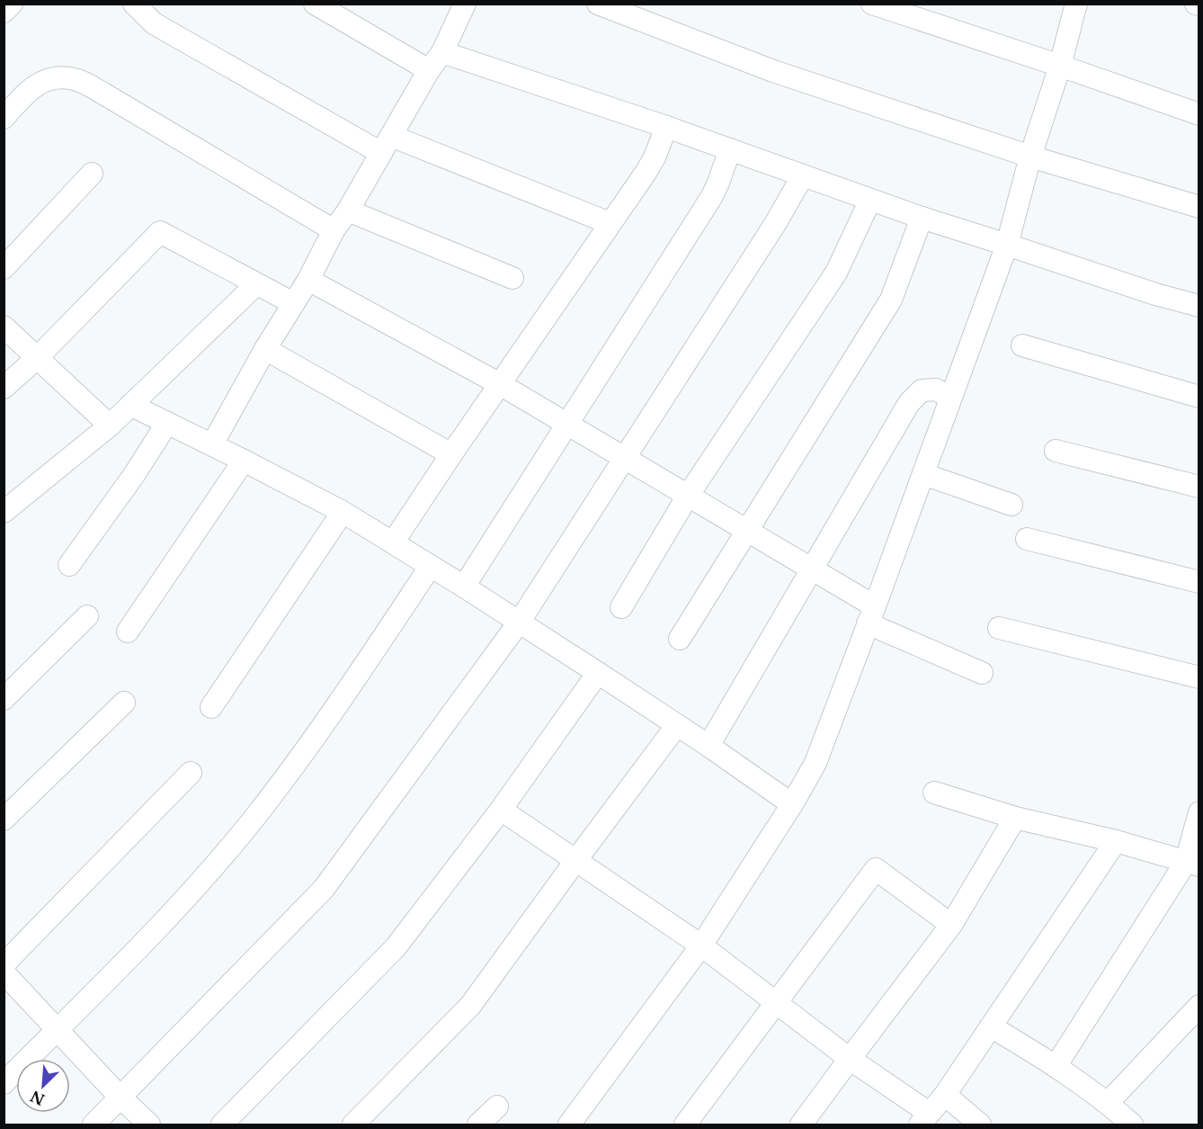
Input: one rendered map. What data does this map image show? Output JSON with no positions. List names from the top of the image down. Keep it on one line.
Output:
{"north":"bottom left"}
